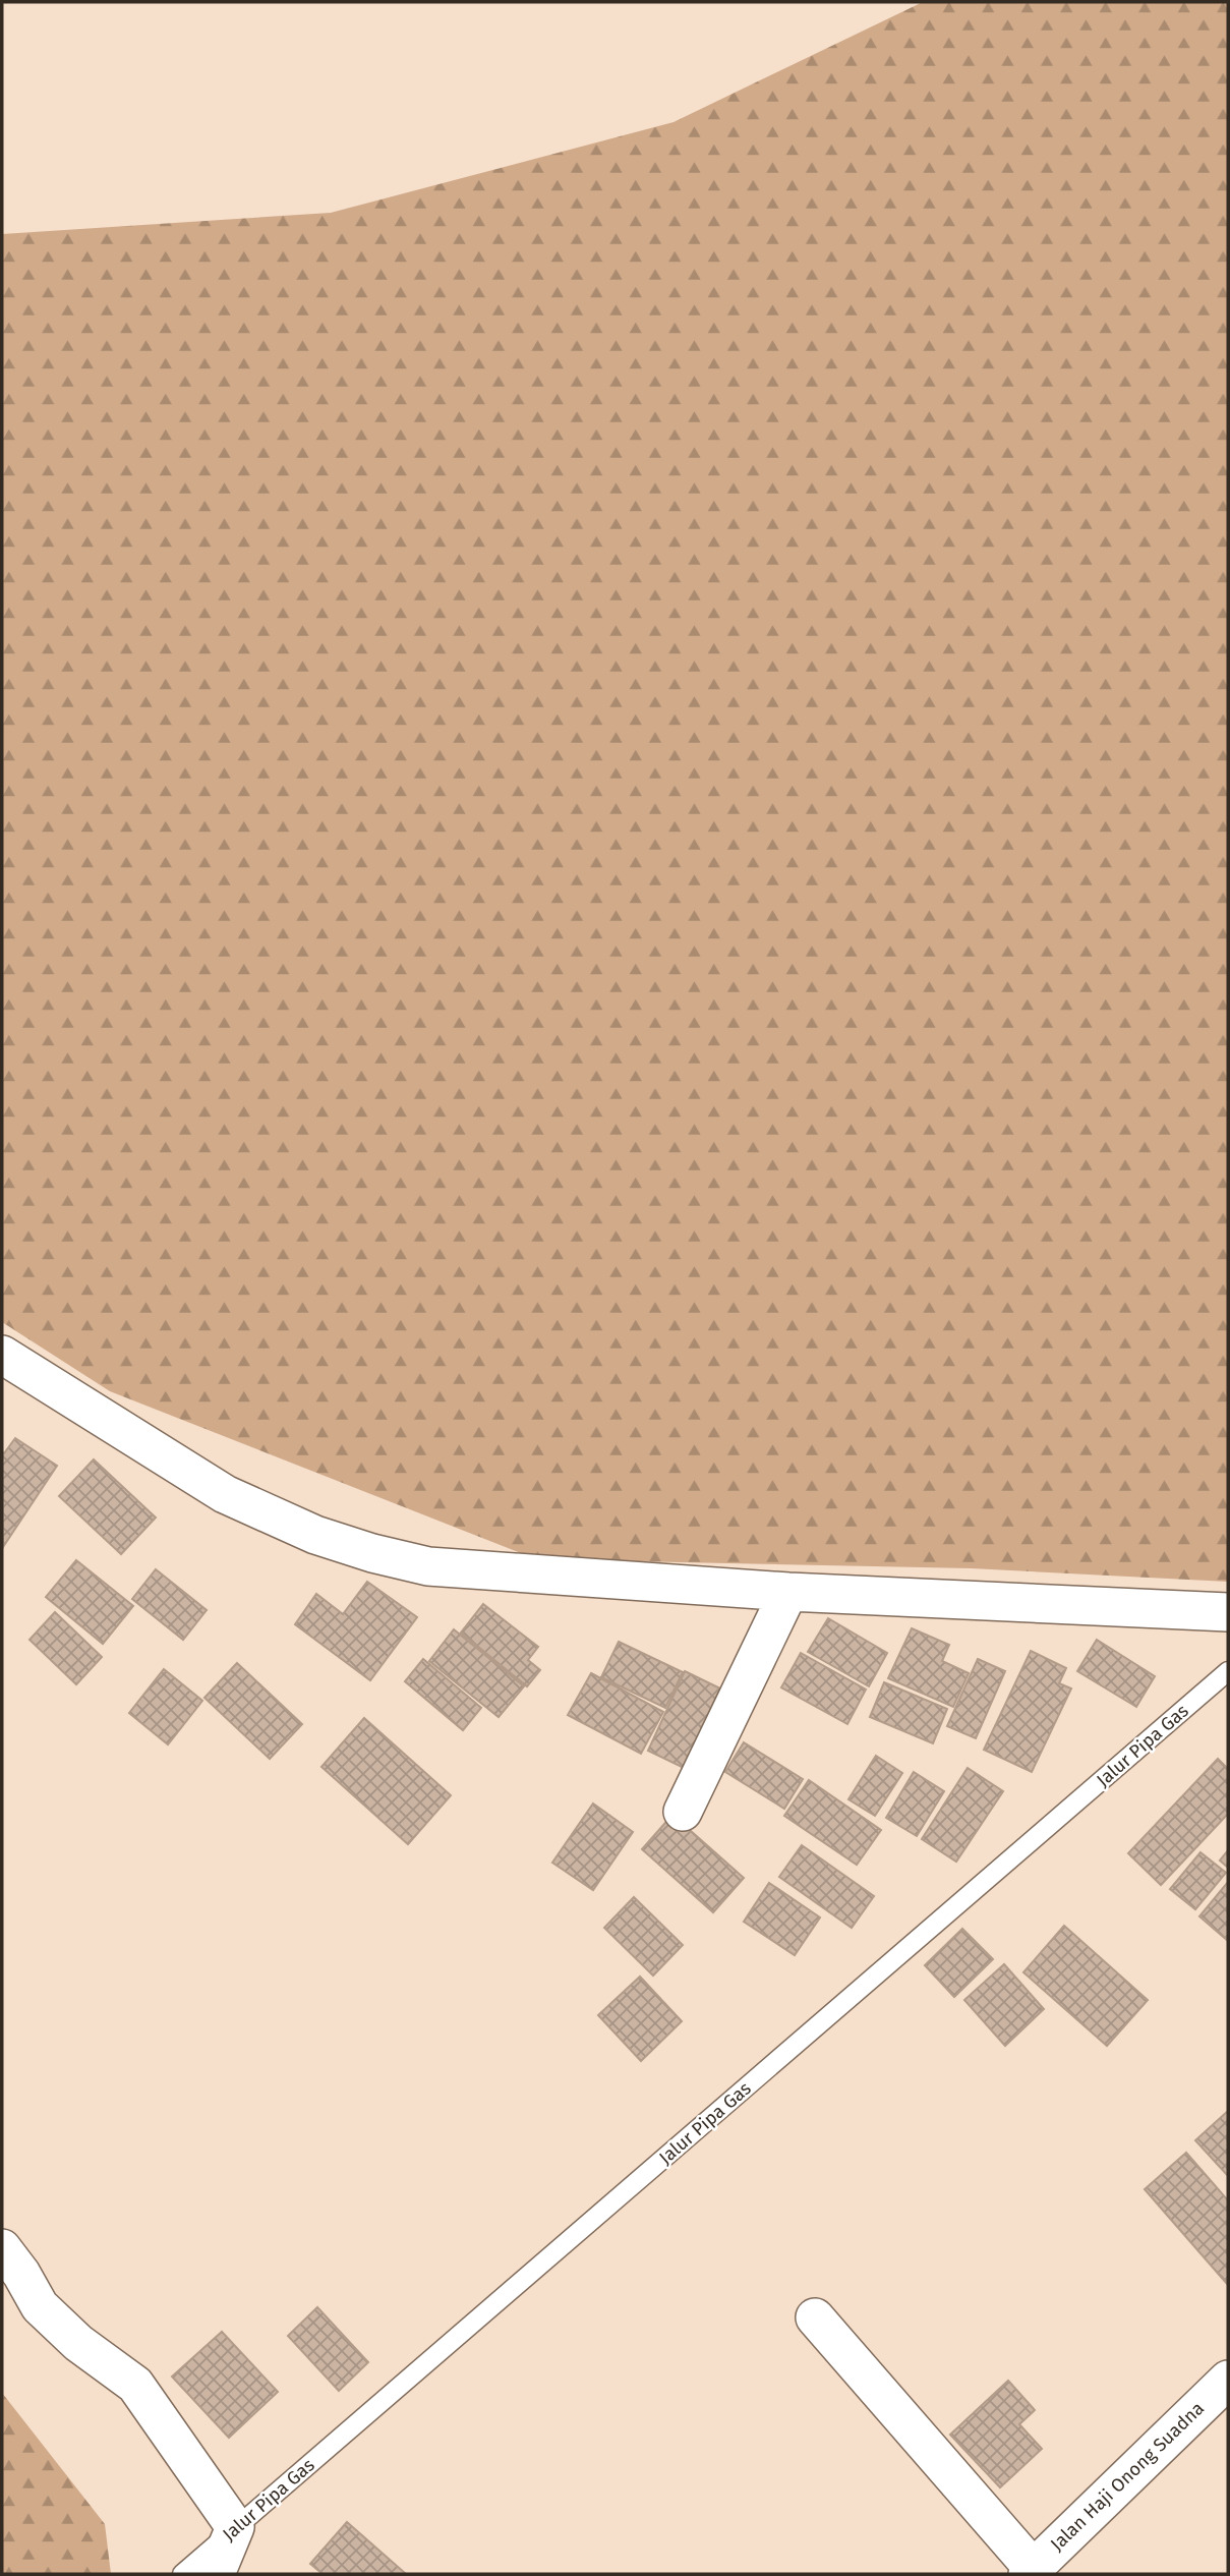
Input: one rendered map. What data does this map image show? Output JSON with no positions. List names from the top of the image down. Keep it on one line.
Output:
{"streets":{"street":["Jalan Haji Onong Suadna"],"lane":["Jalur Pipa Gas"]}}
